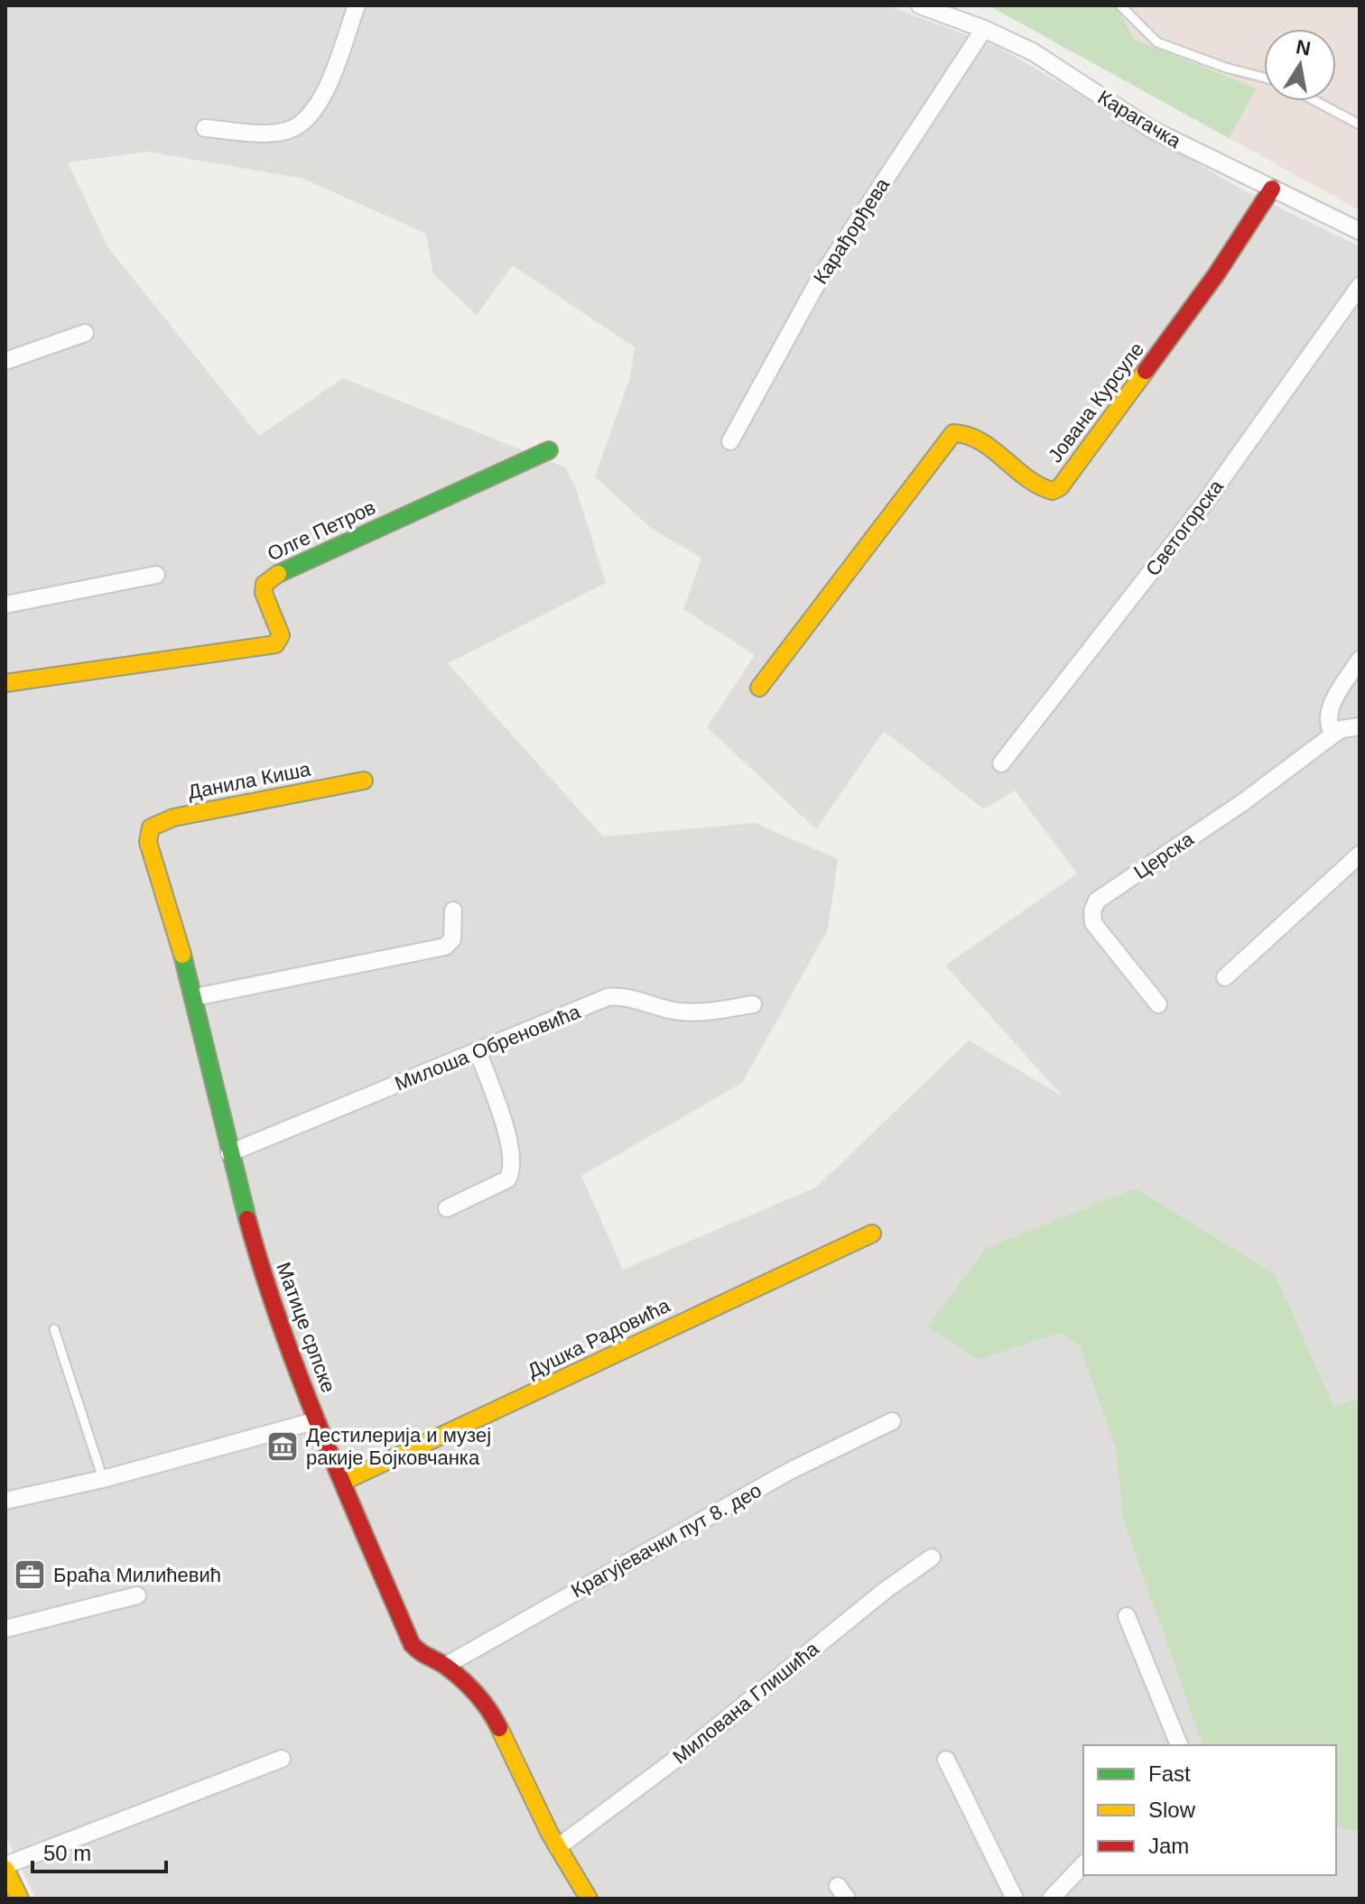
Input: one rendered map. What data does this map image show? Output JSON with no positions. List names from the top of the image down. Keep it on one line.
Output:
{"streets":{"street":["Карагачка","Карађорђева","Јована Курсуле","Светогорска","Олге Петров","Данила Киша","Церска","Милоша Обреновића","Матице српске","Душка Радовића","Крагујевачки пут 8. део","Милована Глишића"]},"crossings":[["Карагачка","Карађорђева"],["Карагачка","Јована Курсуле"],["Данила Киша","Матице српске"],["Милоша Обреновића","Матице српске"],["Матице српске","Душка Радовића"],["Матице српске","Крагујевачки пут 8. део"],["Матице српске","Милована Глишића"]],"places":{"museum":["Дестилерија и музеј ракије Бојковчанка"],"office":["Браћа Милићевић"]},"legend":["Fast","Slow","Jam"],"scale_bar":"50 m","north":"top"}
